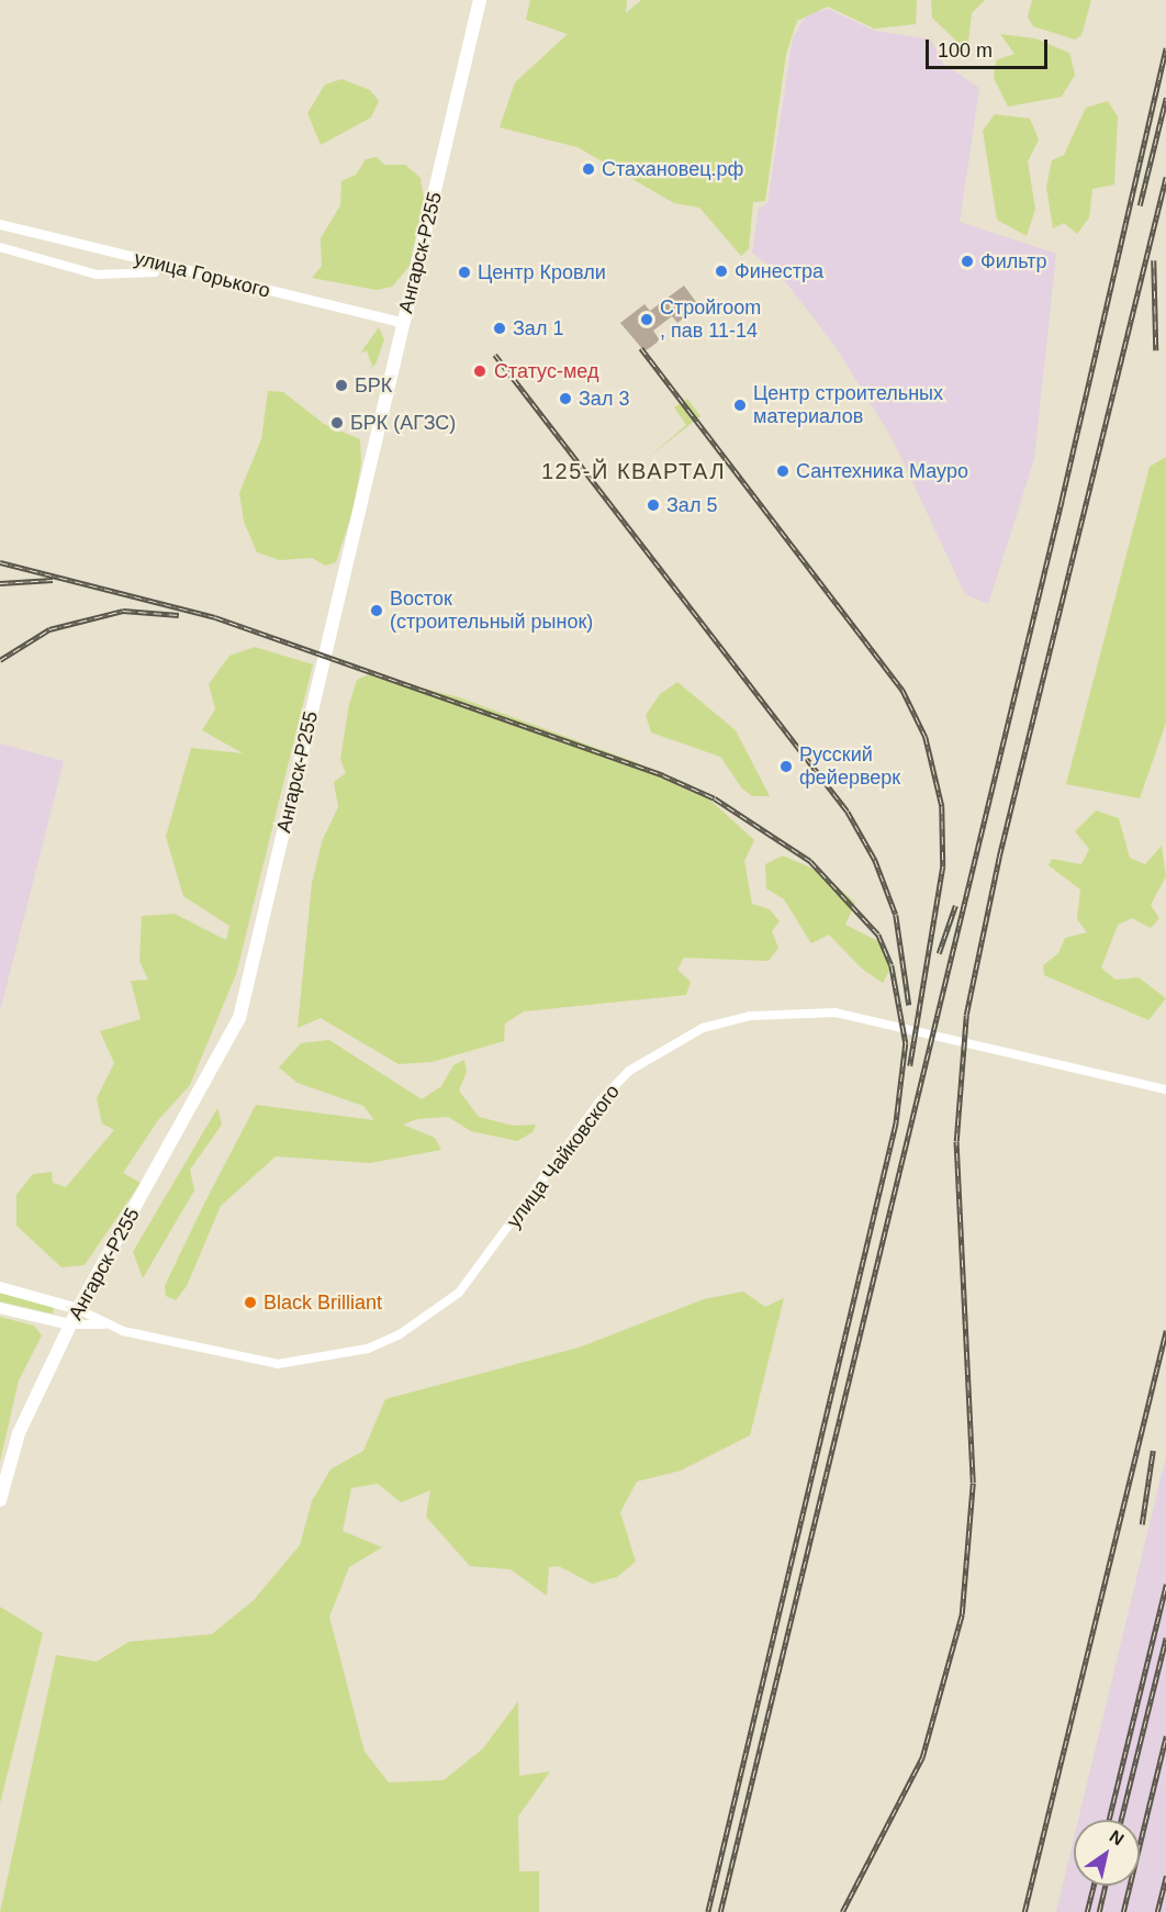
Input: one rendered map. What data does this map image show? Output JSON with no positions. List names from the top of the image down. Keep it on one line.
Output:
{"streets":{"main road":["Ангарск-Р255","улица Чайковского"],"street":["улица Горького"]},"crossings":[["Ангарск-Р255","улица Горького"],["Ангарск-Р255","улица Чайковского"]],"districts":["125-Й КВАРТАЛ"],"places":["Стахановец.рф","Фильтр","Финестра","Центр Кровли","Стройroom , пав 11-14","Зал 1","Статус-мед","БРК","Зал 3","Центр строительных материалов","БРК (АГЗС)","Сантехника Мауро","Зал 5","Восток (строительный рынок)","Русский фейерверк","Black Brilliant"],"scale_bar":"100 m","north":"top right"}
